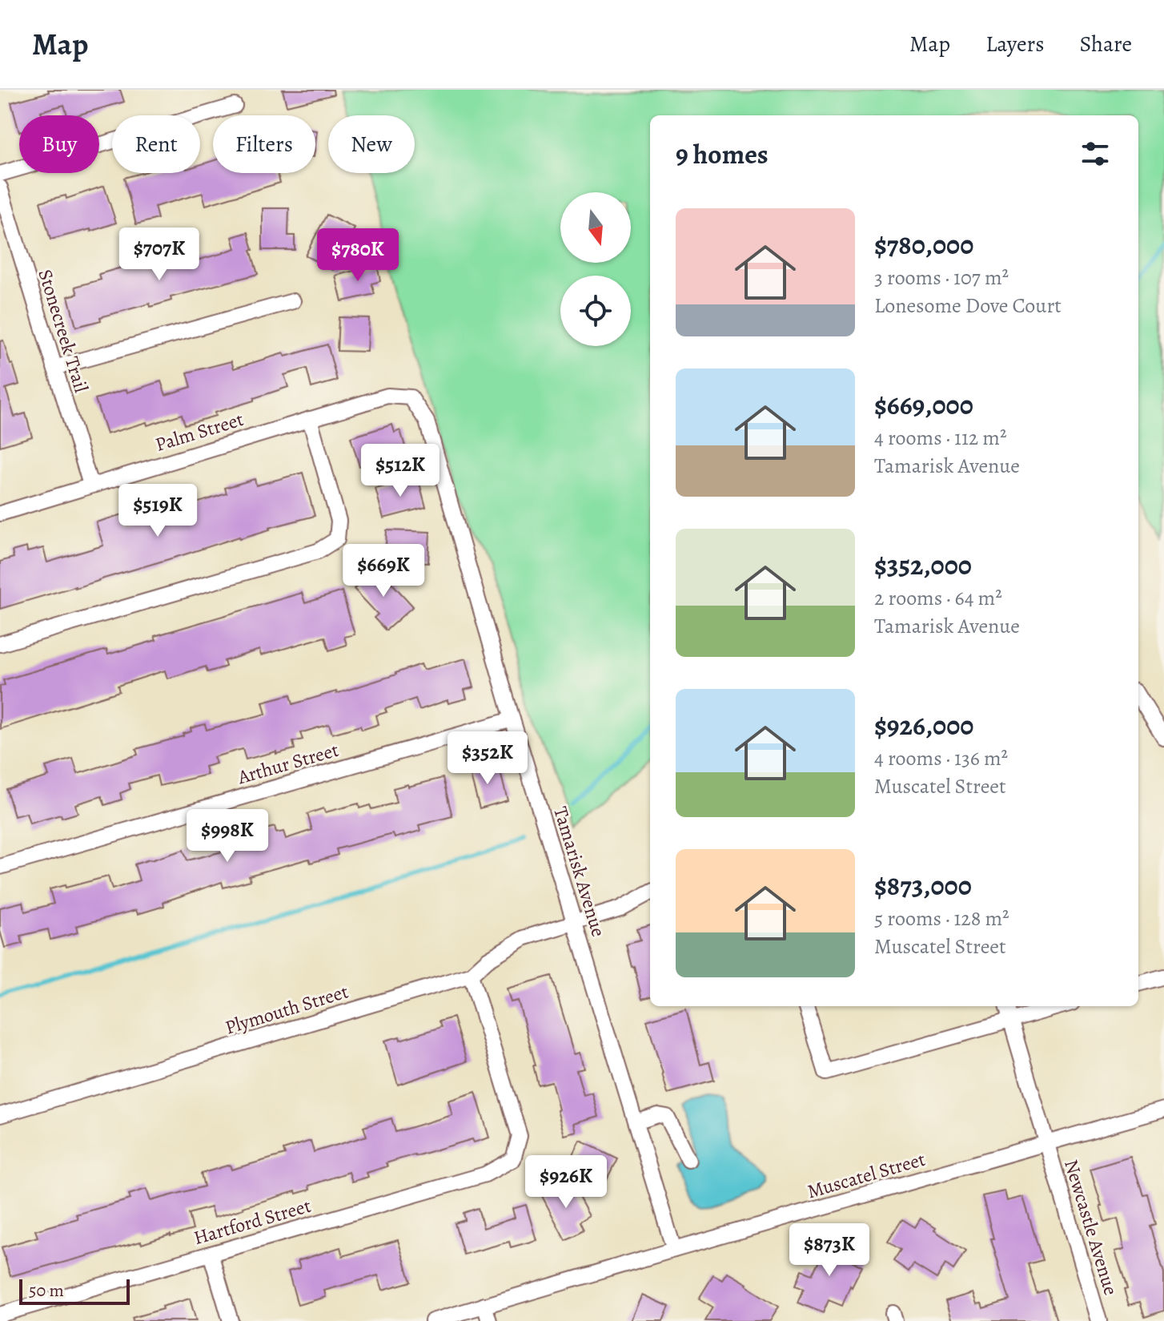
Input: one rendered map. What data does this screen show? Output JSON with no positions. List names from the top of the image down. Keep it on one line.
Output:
{"streets":{"street":["Stonecreek Trail","Palm Street","Arthur Street","Tamarisk Avenue","Plymouth Street","Muscatel Street","Hartford Street","Newcastle Avenue"]},"crossings":[["Stonecreek Trail","Palm Street"],["Palm Street","Tamarisk Avenue"],["Arthur Street","Tamarisk Avenue"],["Tamarisk Avenue","Plymouth Street"],["Tamarisk Avenue","Muscatel Street"],["Plymouth Street","Hartford Street"],["Muscatel Street","Newcastle Avenue"]],"scale_bar":"50 m","north":"bottom","page":{"header":"Map","nav":["Map","Layers","Share"],"chip":["Buy","Rent","Filters","New"],"heading":"9 homes","list":[{"name":"$780,000","note":"3 rooms · 107 m² · Lonesome Dove Court"},{"name":"$669,000","note":"4 rooms · 112 m² · Tamarisk Avenue"},{"name":"$352,000","note":"2 rooms · 64 m² · Tamarisk Avenue"},{"name":"$926,000","note":"4 rooms · 136 m² · Muscatel Street"},{"name":"$873,000","note":"5 rooms · 128 m² · Muscatel Street"}],"price":["$707K","$780K","$512K","$519K","$669K","$352K","$998K","$926K","$873K"],"scale":"50 m"}}
